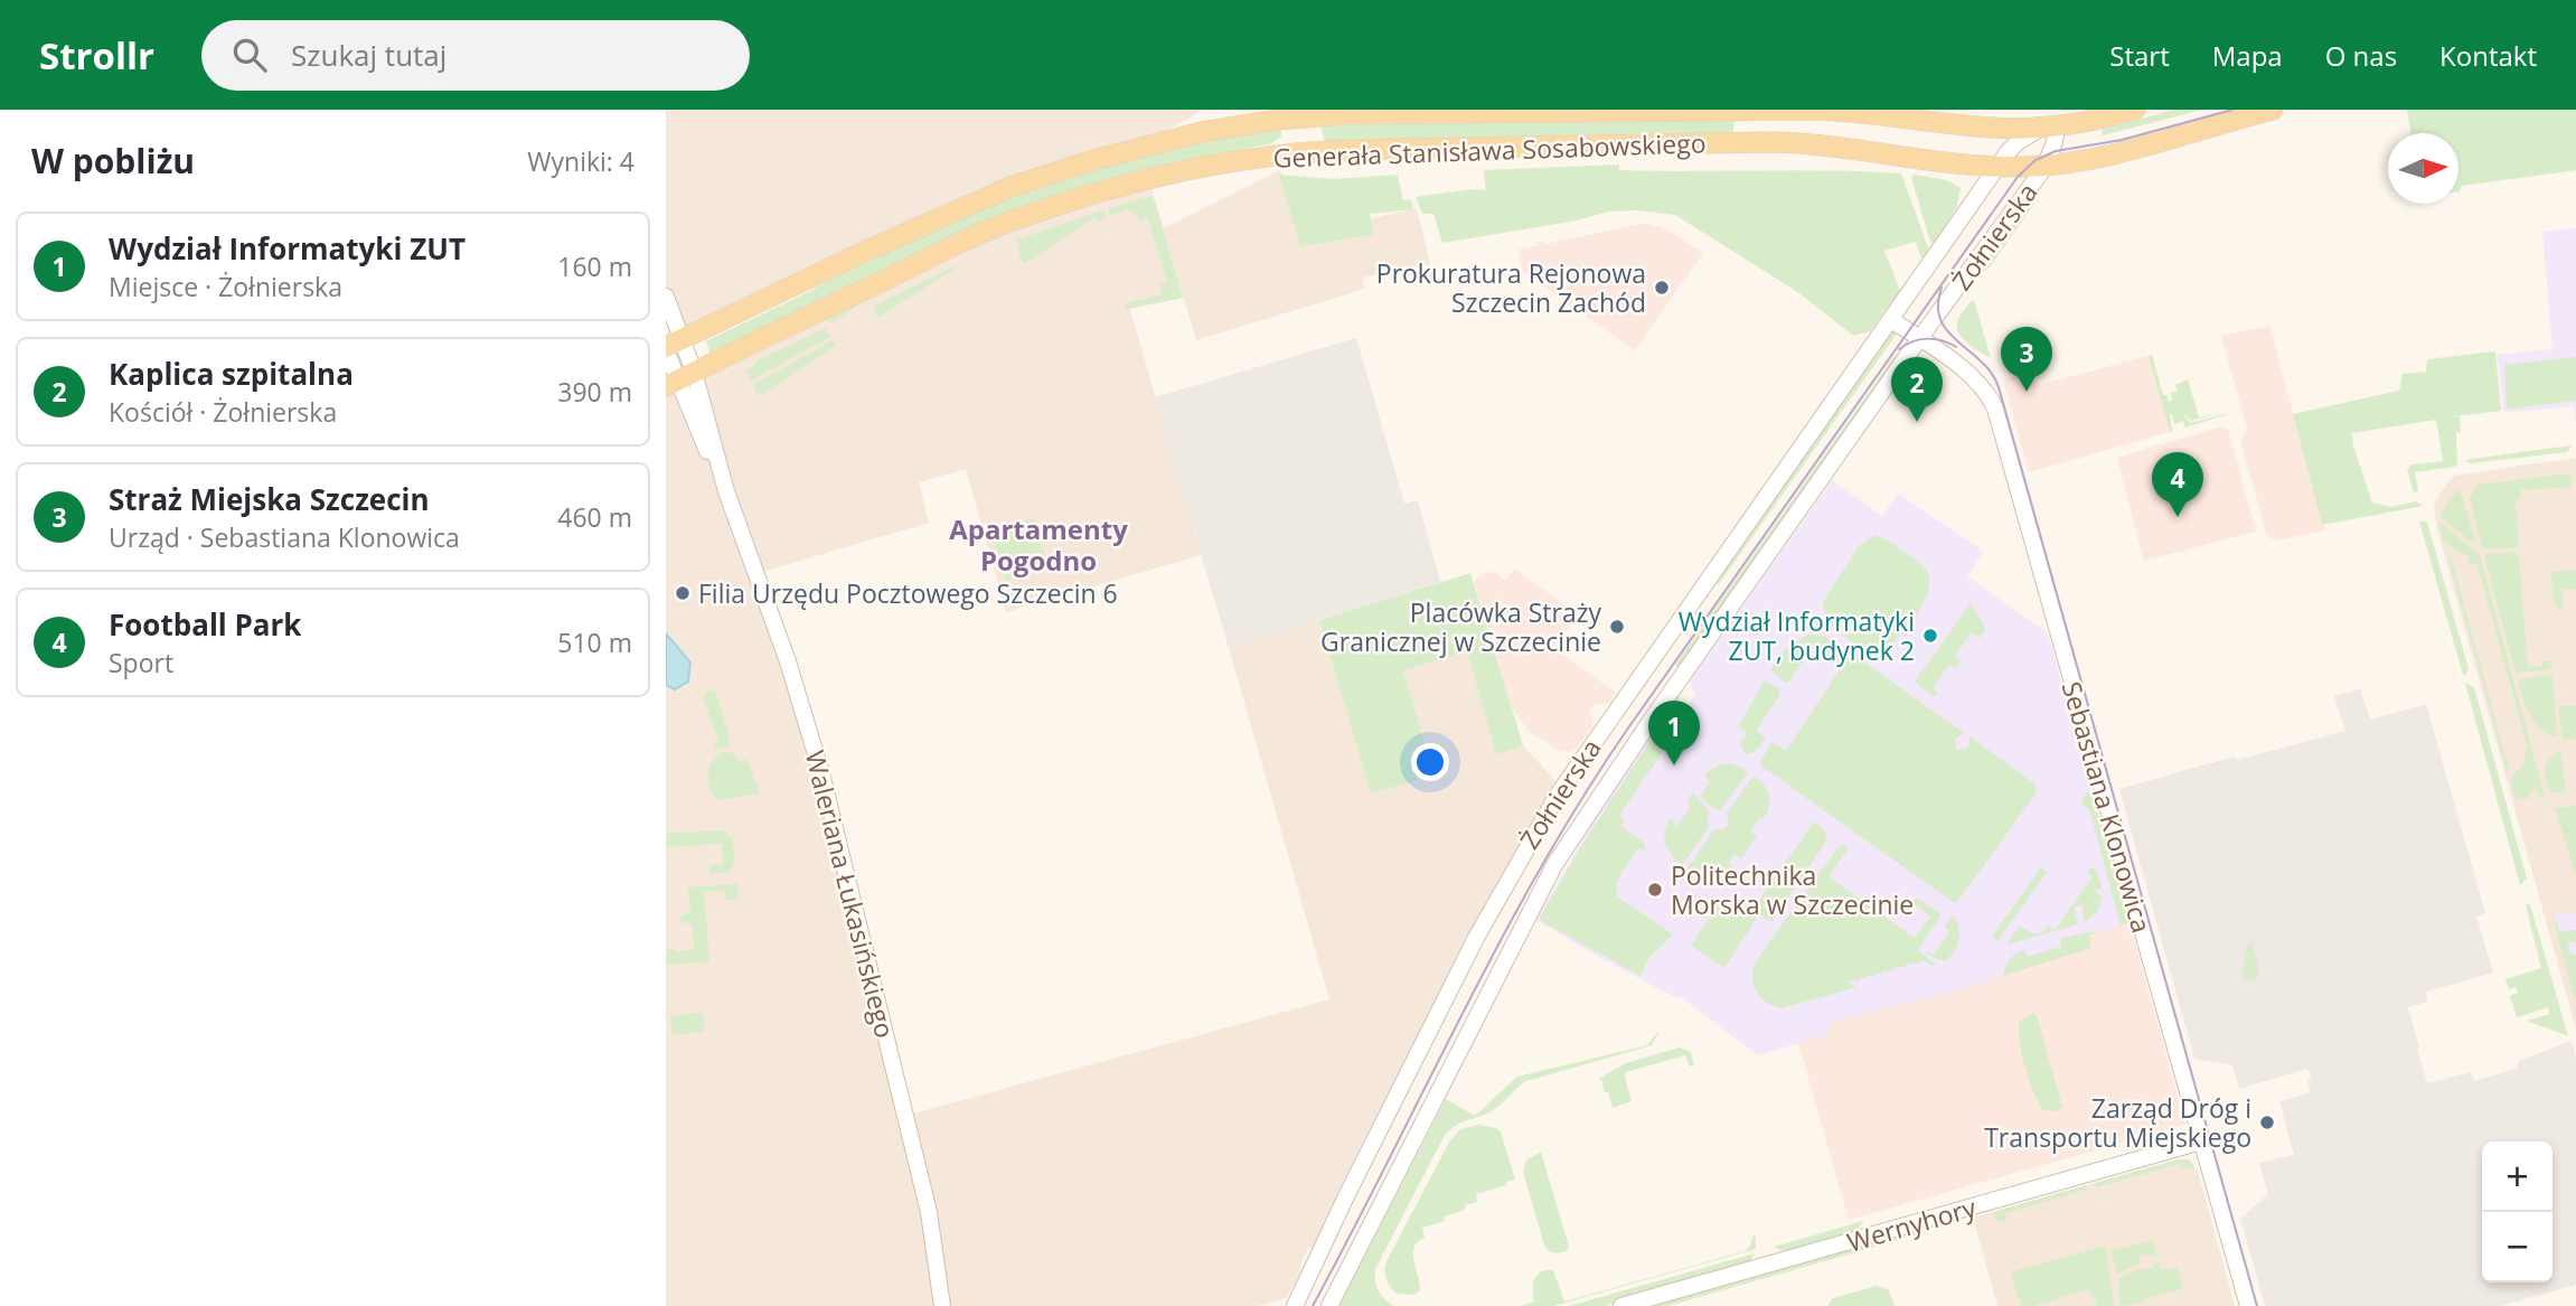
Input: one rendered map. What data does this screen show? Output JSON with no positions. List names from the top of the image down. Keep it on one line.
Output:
{"streets":{"main road":["Generała Stanisława Sosabowskiego"],"street":["Żołnierska","Sebastiana Klonowica","Waleriana Łukasińskiego","Wernyhory"]},"crossings":[["Generała Stanisława Sosabowskiego","Żołnierska"],["Generała Stanisława Sosabowskiego","Waleriana Łukasińskiego"],["Żołnierska","Sebastiana Klonowica"],["Sebastiana Klonowica","Wernyhory"]],"districts":["Apartamenty Pogodno"],"places":["Prokuratura Rejonowa Szczecin Zachód","Filia Urzędu Pocztowego Szczecin 6","Placówka Straży Granicznej w Szczecinie","Wydział Informatyki ZUT, budynek 2","Politechnika Morska w Szczecinie","Zarząd Dróg i Transportu Miejskiego"],"north":"right","page":{"header":"Strollr","search":"Szukaj tutaj","nav":["Start","Mapa","O nas","Kontakt"],"heading":["W pobliżu","Wyniki: 4"],"list":[{"mark":"1","name":"Wydział Informatyki ZUT","note":"Miejsce · Żołnierska","value":"160 m"},{"mark":"2","name":"Kaplica szpitalna","note":"Kościół · Żołnierska","value":"390 m"},{"mark":"3","name":"Straż Miejska Szczecin","note":"Urząd · Sebastiana Klonowica","value":"460 m"},{"mark":"4","name":"Football Park","note":"Sport","value":"510 m"}],"pins":["3","2","4","1"],"map_buttons":["+","−"]}}
